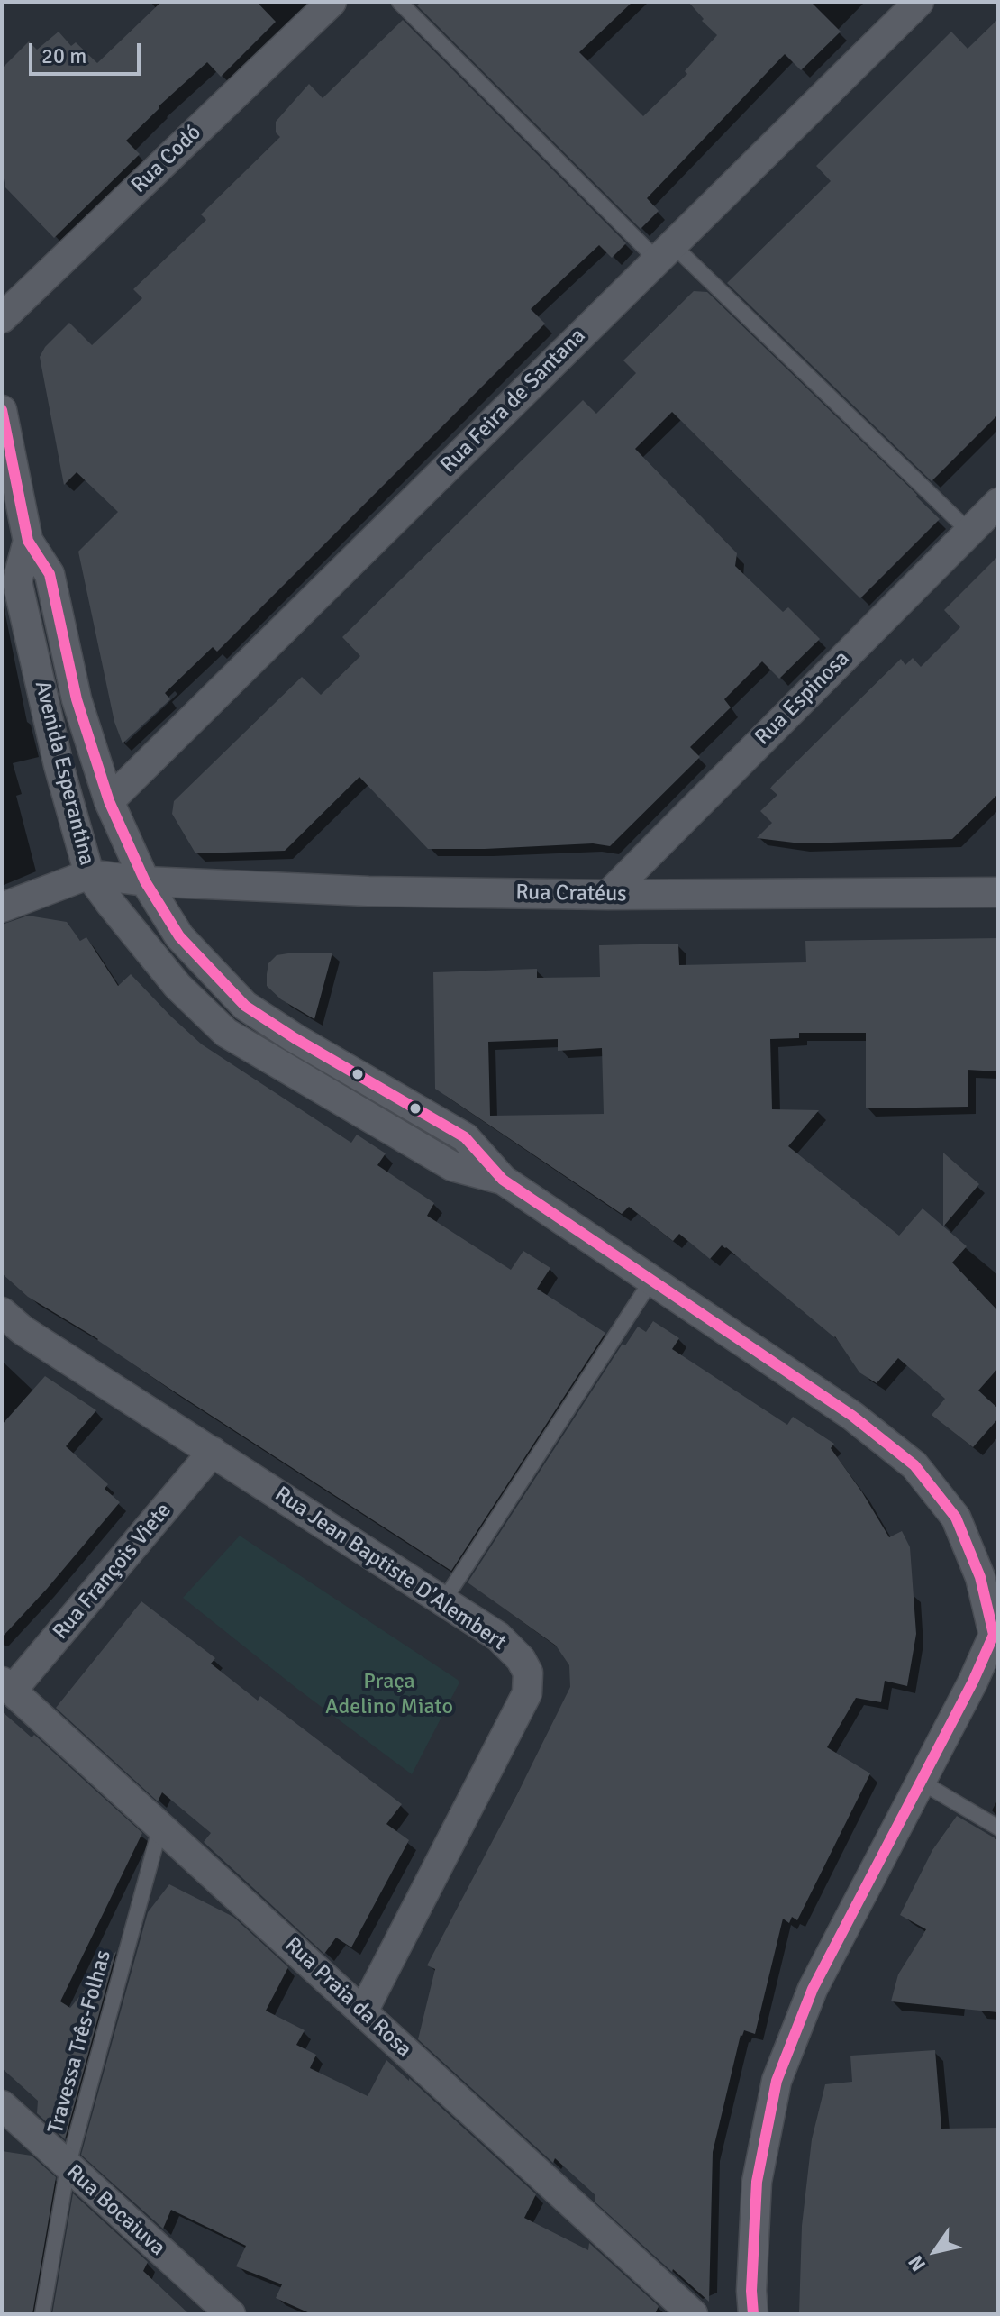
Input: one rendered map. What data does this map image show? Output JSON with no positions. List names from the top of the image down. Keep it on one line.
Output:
{"streets":{"street":["Rua Codó","Rua Feira de Santana","Rua Espinosa","Avenida Esperantina","Rua Cratéus","Rua Jean Baptiste D'Alembert","Rua François Viete","Rua Praia da Rosa","Rua Bocaiuva"],"lane":["Travessa Três-Folhas"]},"crossings":[["Rua Feira de Santana","Avenida Esperantina"],["Rua Espinosa","Rua Cratéus"],["Avenida Esperantina","Rua Cratéus"],["Rua Jean Baptiste D'Alembert","Rua François Viete"],["Rua Jean Baptiste D'Alembert","Rua Praia da Rosa"],["Rua François Viete","Rua Praia da Rosa"],["Rua Praia da Rosa","Travessa Três-Folhas"],["Travessa Três-Folhas","Rua Bocaiuva"]],"parks":["Praça Adelino Miato"],"scale_bar":"20 m","north":"bottom left"}
